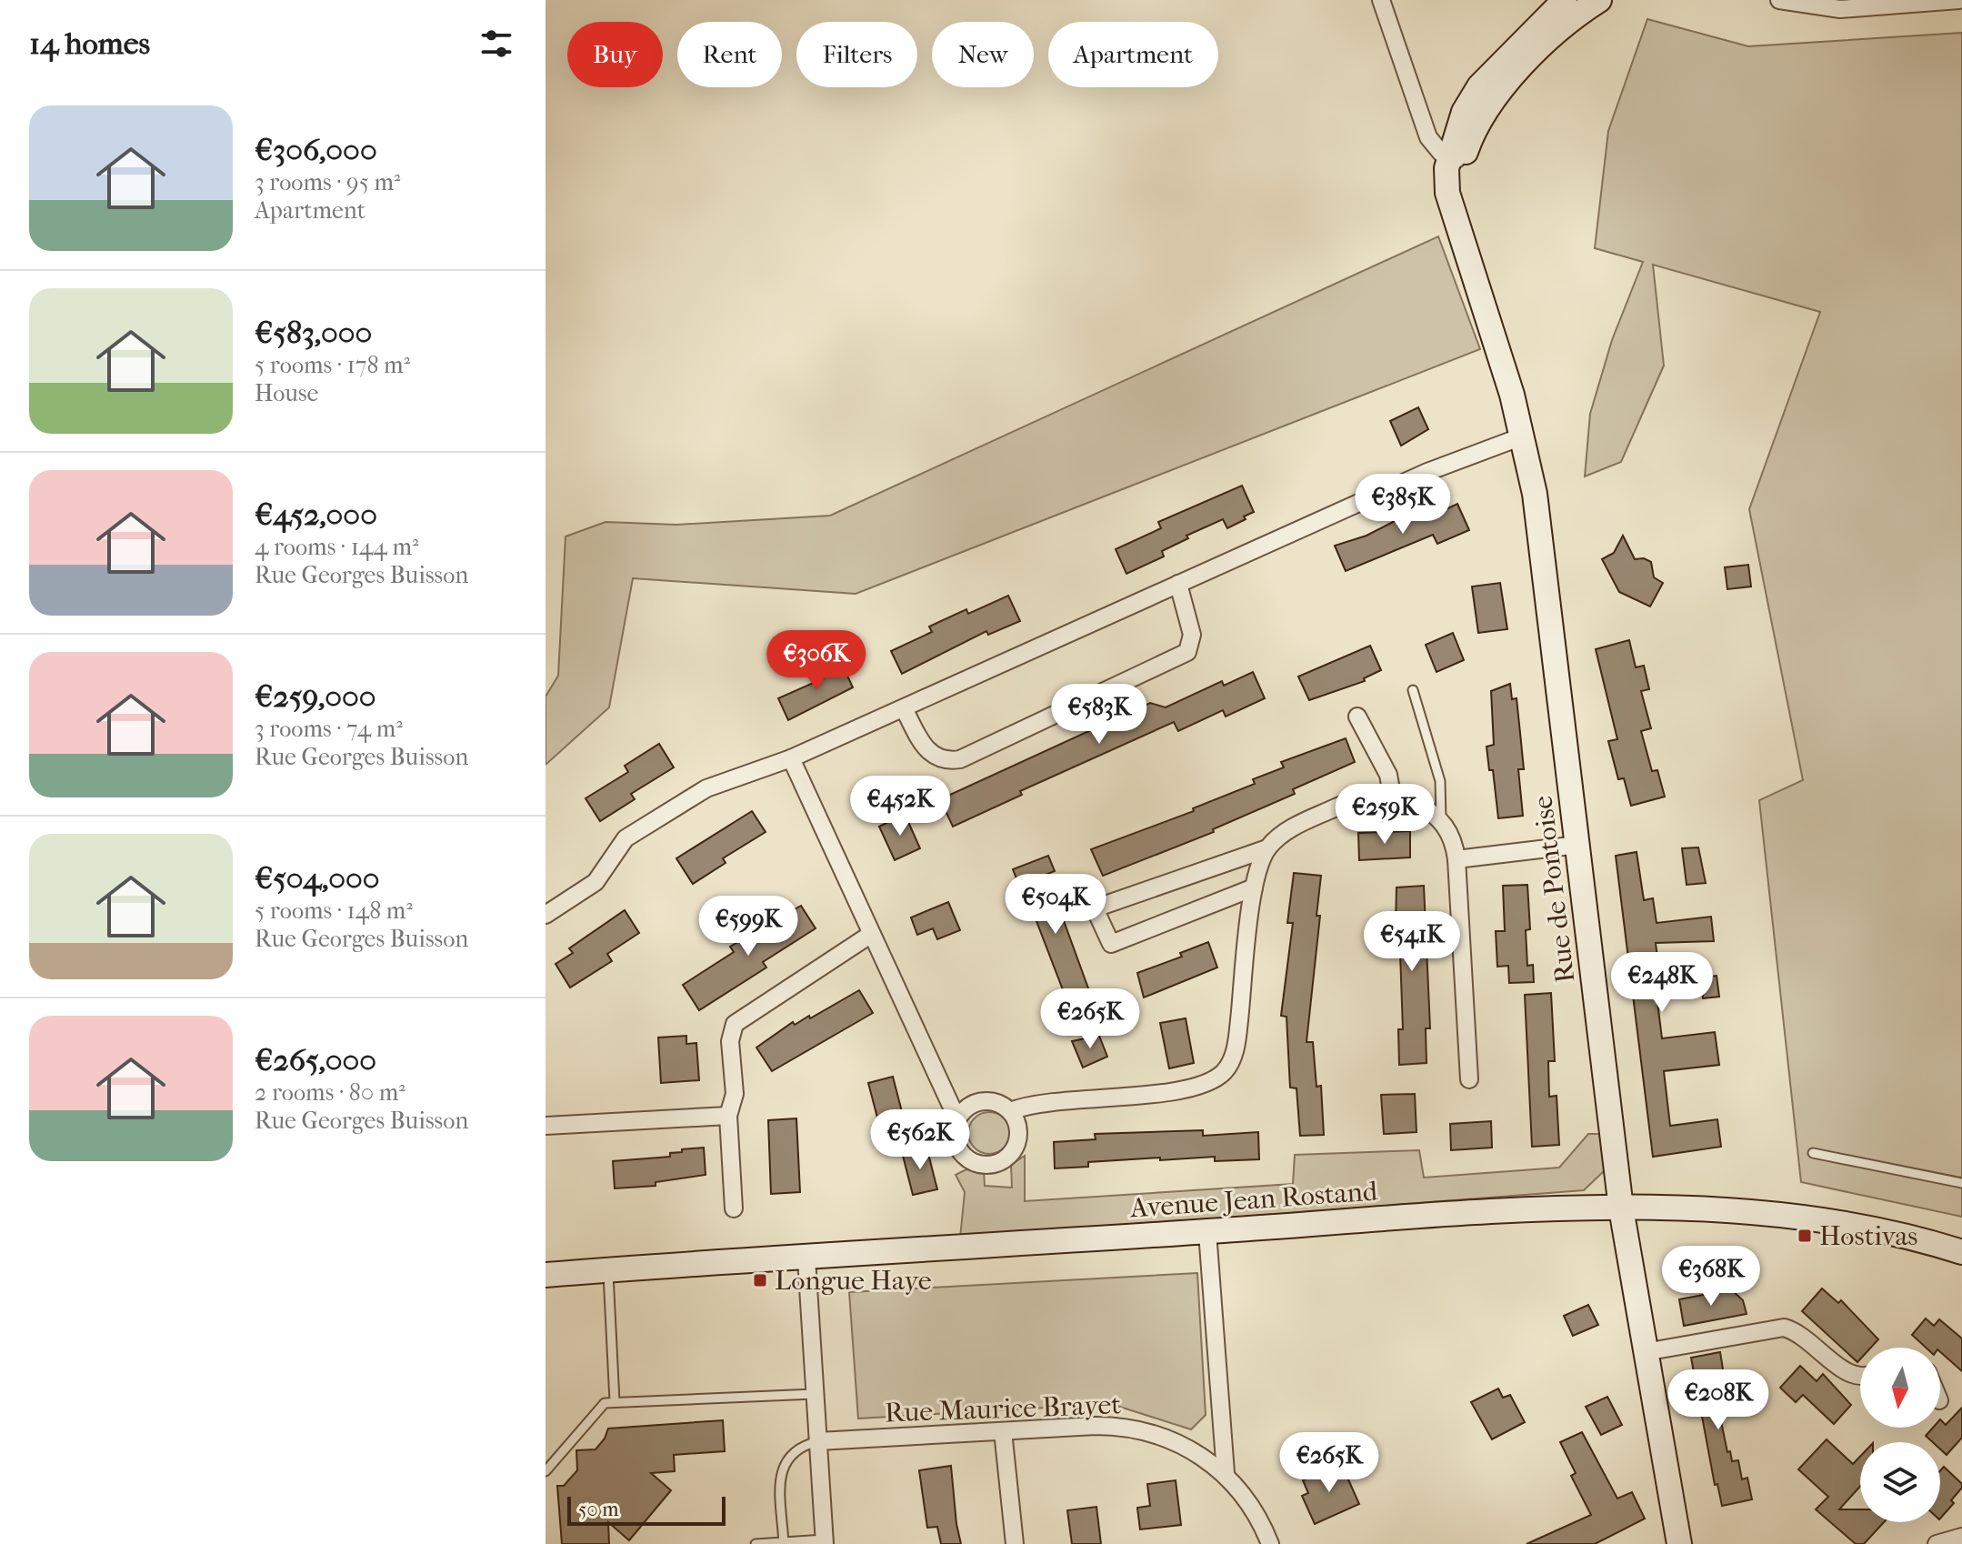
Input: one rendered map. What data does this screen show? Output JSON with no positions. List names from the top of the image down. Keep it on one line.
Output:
{"streets":{"street":["Rue de Pontoise","Avenue Jean Rostand","Rue Maurice Brayet"]},"crossings":[["Rue de Pontoise","Avenue Jean Rostand"]],"places":{"transit":["Hostivas","Longue Haye"]},"scale_bar":"50 m","north":"bottom","page":{"heading":"14 homes","chip":["Buy","Rent","Filters","New","Apartment"],"list":[{"name":"€306,000","note":"3 rooms · 95 m² · Apartment"},{"name":"€583,000","note":"5 rooms · 178 m² · House"},{"name":"€452,000","note":"4 rooms · 144 m² · Rue Georges Buisson"},{"name":"€259,000","note":"3 rooms · 74 m² · Rue Georges Buisson"},{"name":"€504,000","note":"5 rooms · 148 m² · Rue Georges Buisson"},{"name":"€265,000","note":"2 rooms · 80 m² · Rue Georges Buisson"}],"price":["€385K","€306K","€583K","€452K","€259K","€504K","€599K","€541K","€248K","€265K","€562K","€368K","€208K","€265K"],"scale":"50 m"}}
